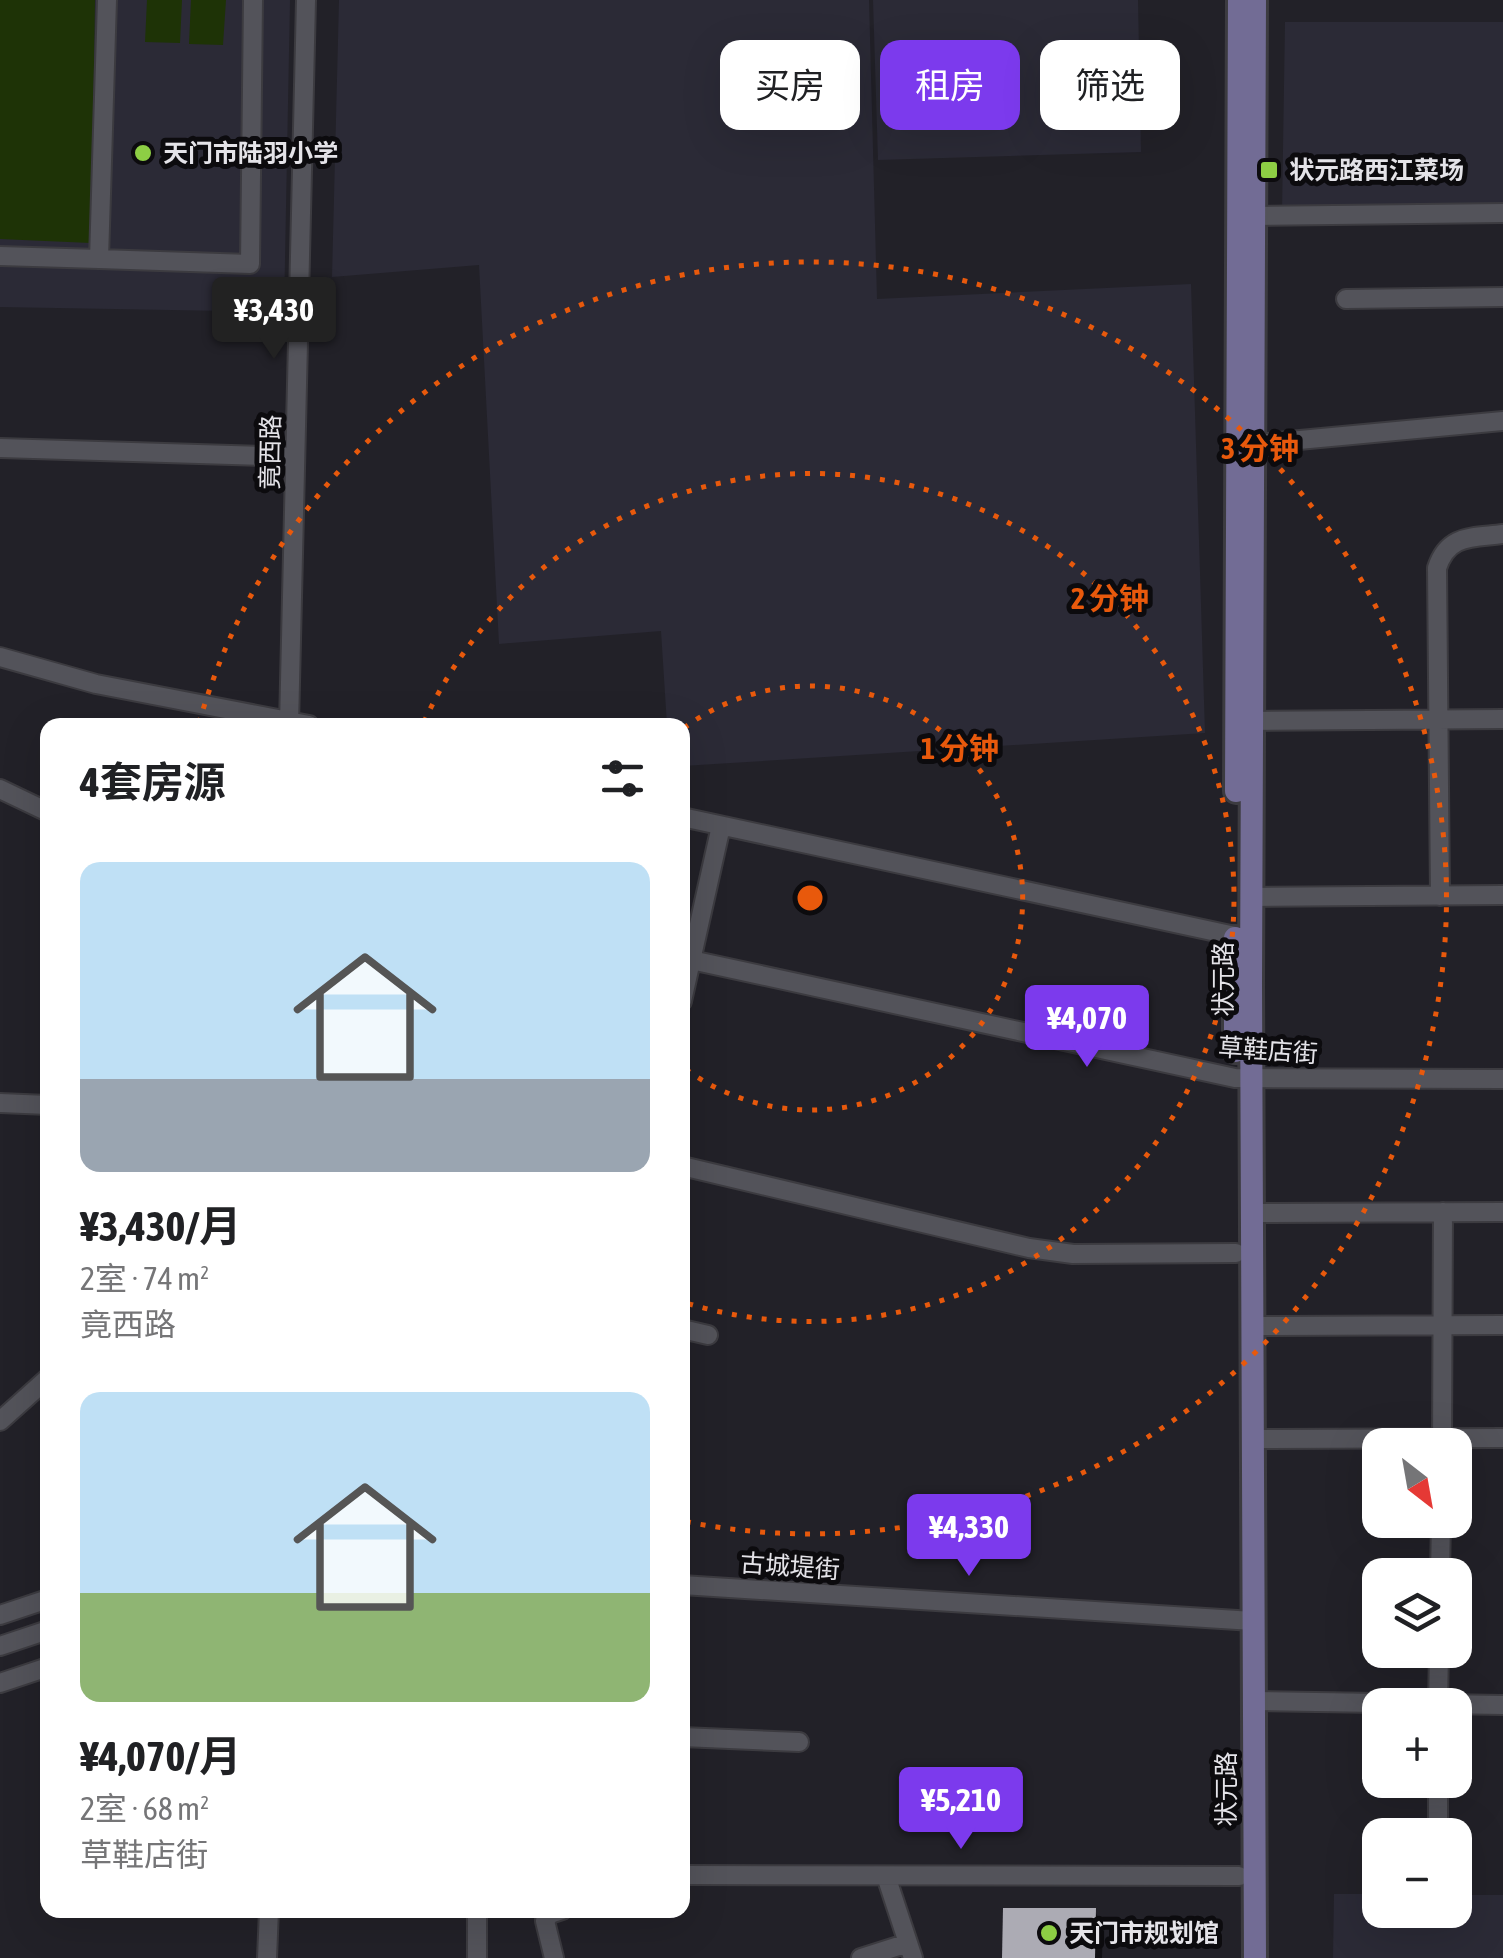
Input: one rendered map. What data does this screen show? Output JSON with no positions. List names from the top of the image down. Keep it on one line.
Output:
{"streets":{"main road":["状元路"],"street":["竟西路","草鞋店街","古城堤街"]},"crossings":[["状元路","草鞋店街"],["状元路","古城堤街"]],"places":{"other":["天门市陆羽小学","天门市规划馆"],"transit":["状元路西江菜场"]},"north":"bottom right","page":{"chip":["买房","租房","筛选"],"price":["¥3,430","¥4,070","¥4,330","¥5,210"],"heading":"4套房源","list":[{"name":"¥3,430/月","note":"2室 · 74 m² · 竟西路"},{"name":"¥4,070/月","note":"2室 · 68 m² · 草鞋店街"}],"map_buttons":["+","−"]},"rings":["3 分钟","2 分钟","1 分钟"]}
